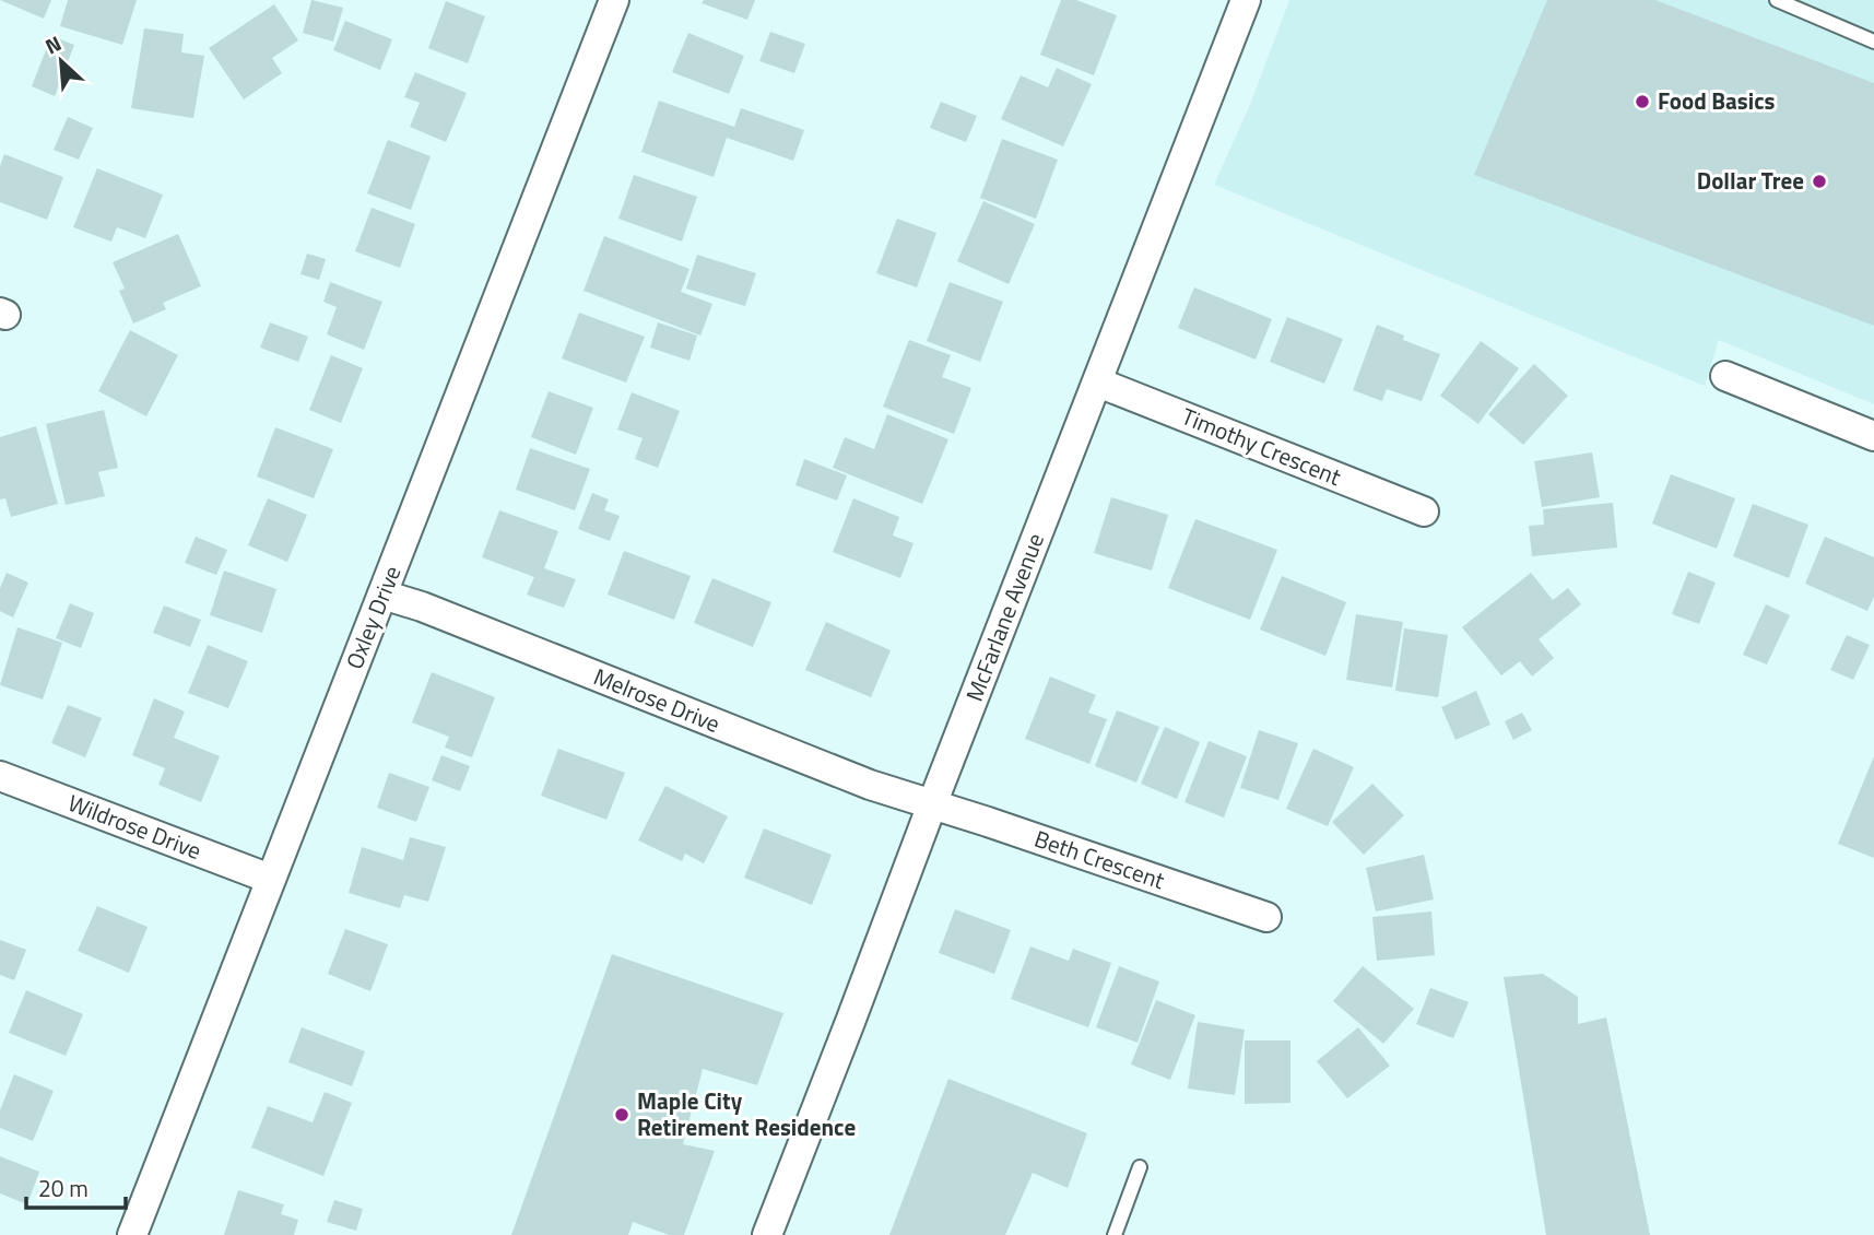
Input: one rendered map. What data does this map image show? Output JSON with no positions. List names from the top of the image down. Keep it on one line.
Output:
{"streets":{"street":["Timothy Crescent","Oxley Drive","McFarlane Avenue","Melrose Drive","Wildrose Drive","Beth Crescent"]},"crossings":[["Timothy Crescent","McFarlane Avenue"],["Oxley Drive","Melrose Drive"],["Oxley Drive","Wildrose Drive"],["McFarlane Avenue","Melrose Drive"],["McFarlane Avenue","Beth Crescent"],["Melrose Drive","Beth Crescent"]],"places":["Food Basics","Dollar Tree","Maple City Retirement Residence"],"scale_bar":"20 m","north":"top left"}
